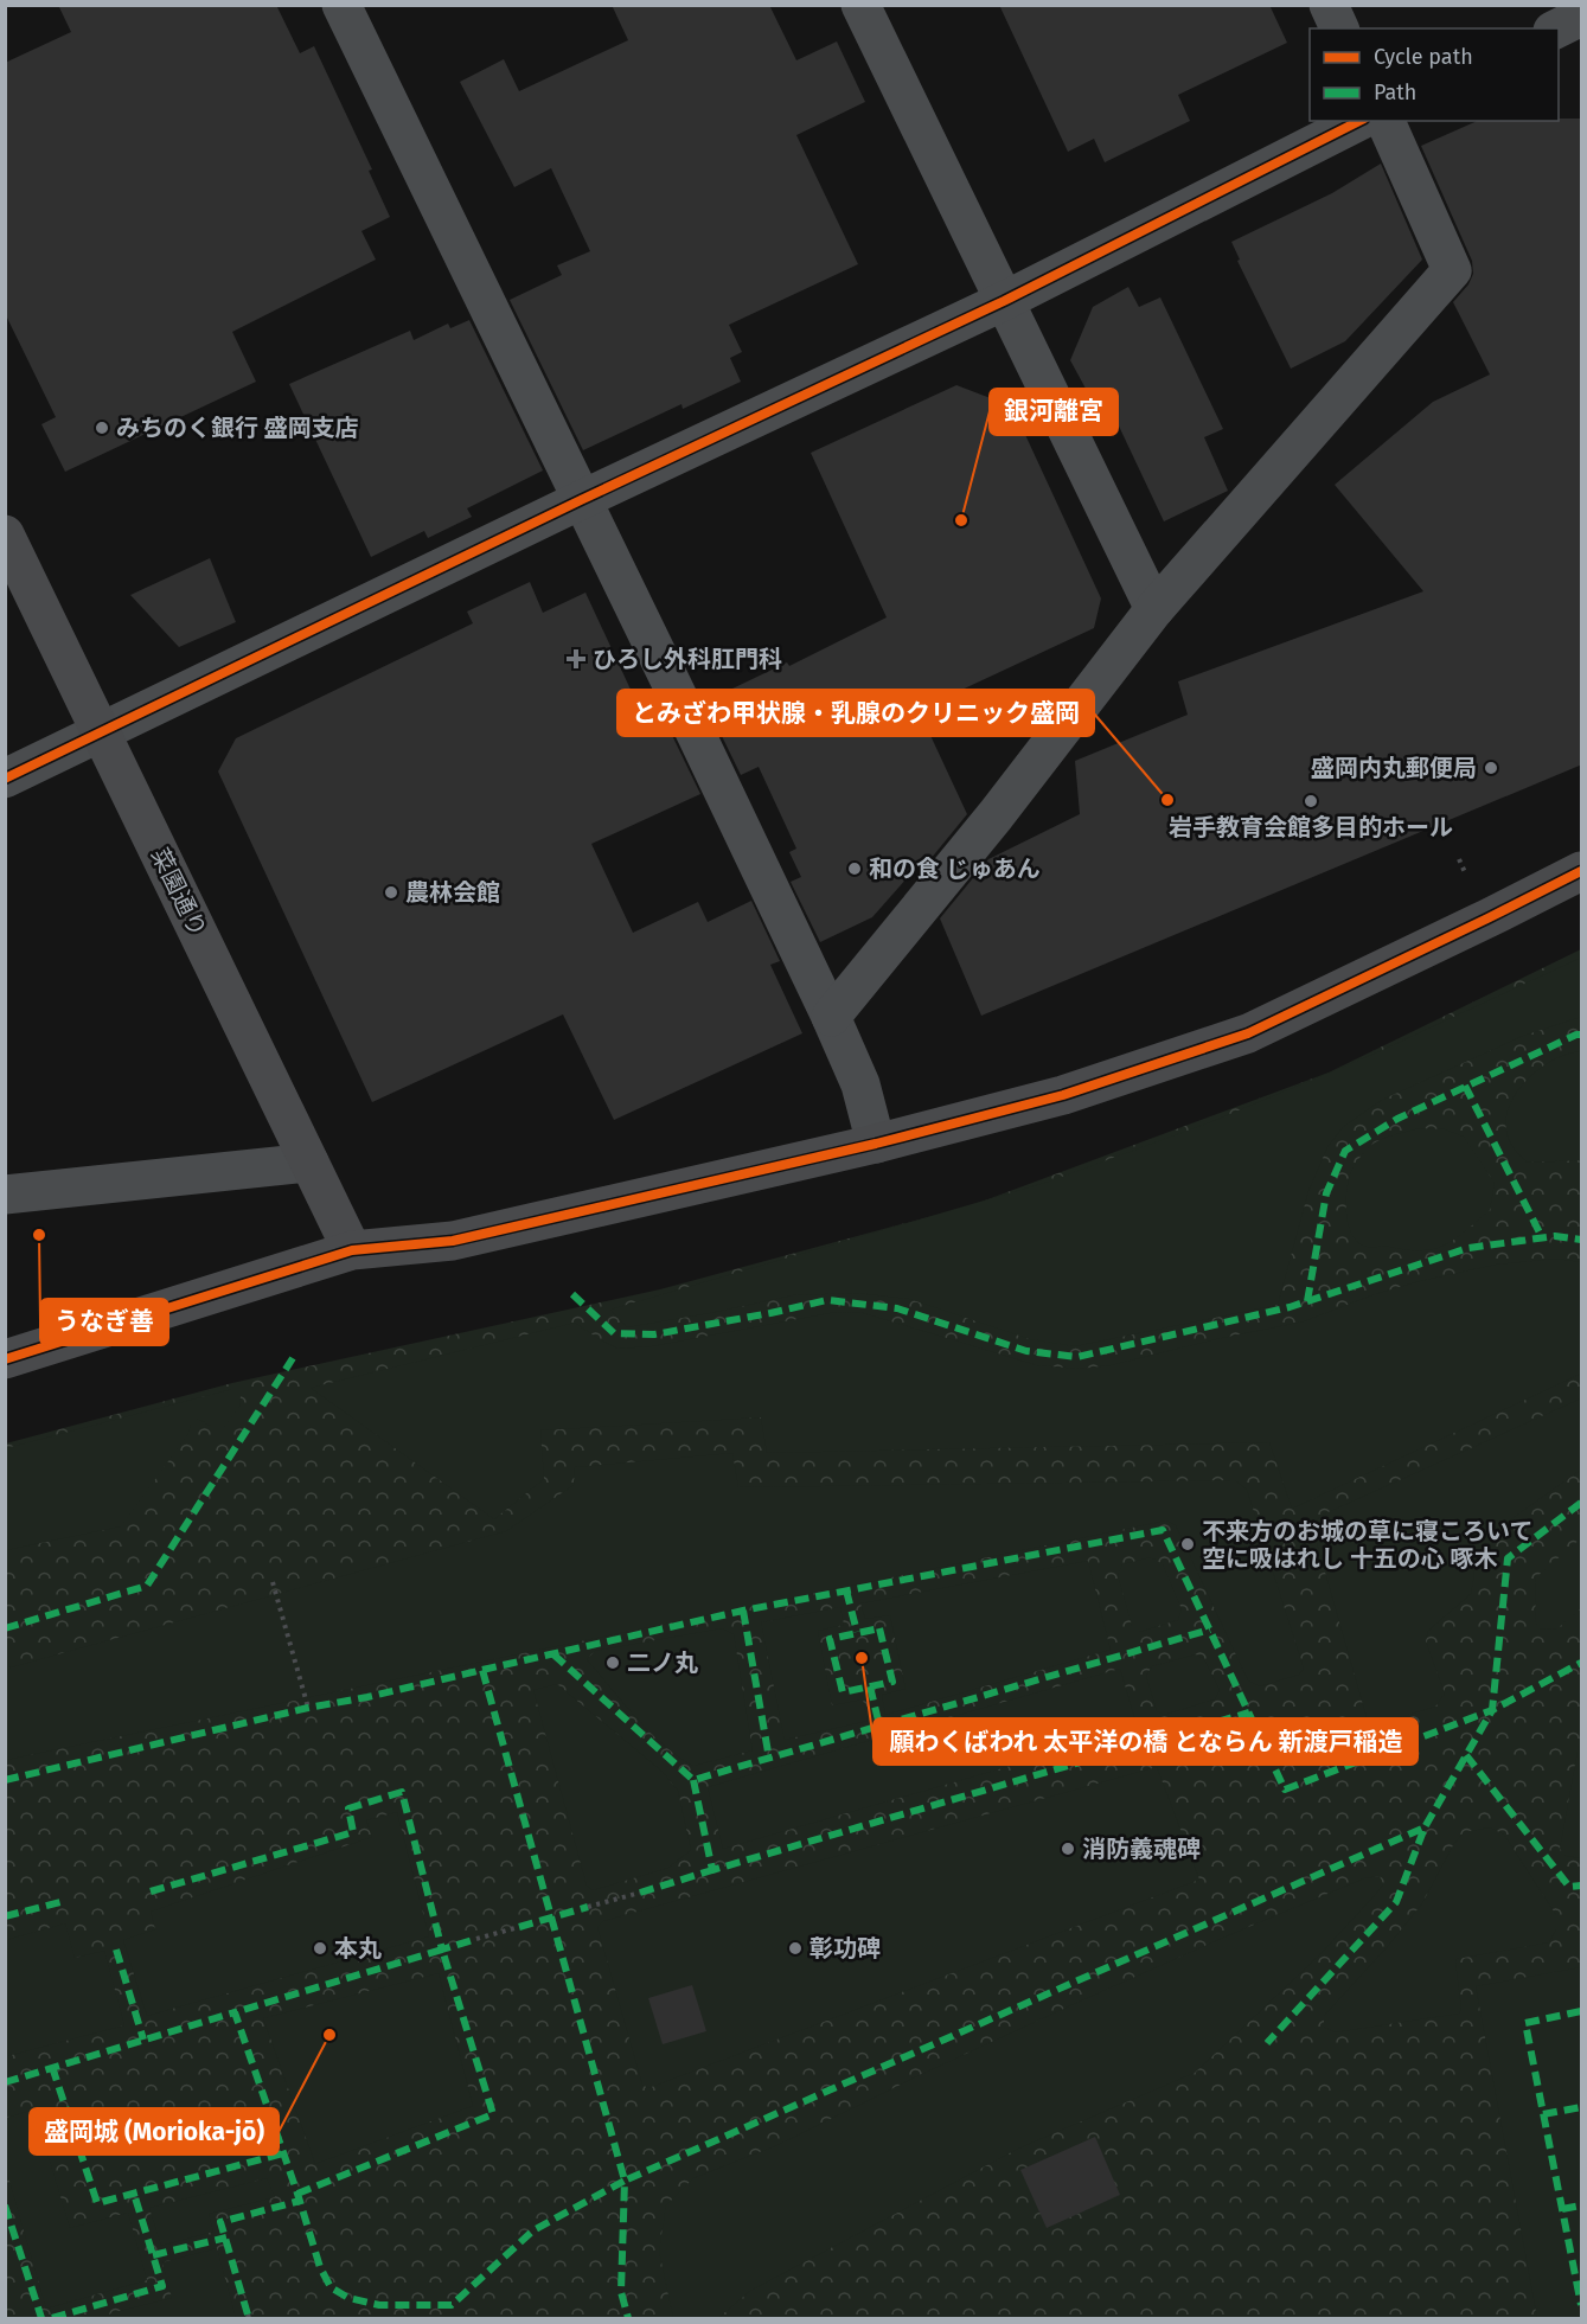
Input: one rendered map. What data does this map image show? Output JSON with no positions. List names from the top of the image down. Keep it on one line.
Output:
{"streets":{"street":["菜園通り"]},"places":{"other":["みちのく銀行 盛岡支店","銀河離宮","盛岡内丸郵便局","とみざわ甲状腺・乳腺のクリニック盛岡","岩手教育会館多目的ホール","和の食 じゅあん","農林会館","うなぎ善","不来方のお城の草に寝ころいて 空に吸はれし 十五の心 啄木","願わくばわれ 太平洋の橋 とならん 新渡戸稲造","二ノ丸","消防義魂碑","本丸","彰功碑","盛岡城 (Morioka-jō)"],"health":["ひろし外科肛門科"]},"legend":["Cycle path","Path"]}
